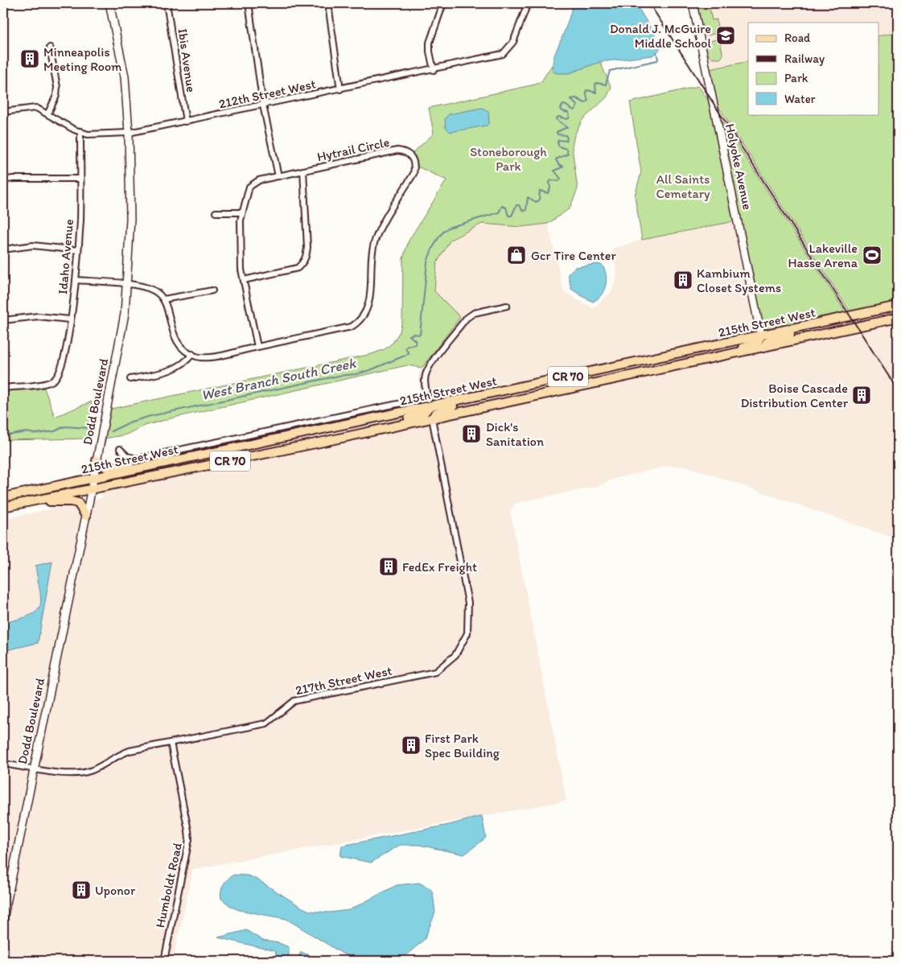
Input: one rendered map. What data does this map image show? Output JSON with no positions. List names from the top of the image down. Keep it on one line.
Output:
{"streets":{"main road":["Holyoke Avenue","215th Street West","CR 70","Dodd Boulevard"],"street":["Ibis Avenue","212th Street West","Hytrail Circle","Idaho Avenue","217th Street West","Humboldt Road"]},"crossings":[["Ibis Avenue","212th Street West"],["212th Street West","Idaho Avenue"],["212th Street West","Dodd Boulevard"],["Holyoke Avenue","215th Street West"],["215th Street West","Dodd Boulevard"],["215th Street West","217th Street West"],["Dodd Boulevard","217th Street West"],["217th Street West","Humboldt Road"]],"water":["West Branch South Creek"],"parks":["Stoneborough Park","All Saints Cemetary"],"places":{"school or university":["Donald J. McGuire Middle School"],"building":["Minneapolis Meeting Room","Kambium Closet Systems","Boise Cascade Distribution Center","Dick's Sanitation","FedEx Freight","First Park Spec Building","Uponor"],"shop":["Gcr Tire Center"],"sports":["Lakeville Hasse Arena"]},"legend":["Road","Railway","Park","Water"]}
